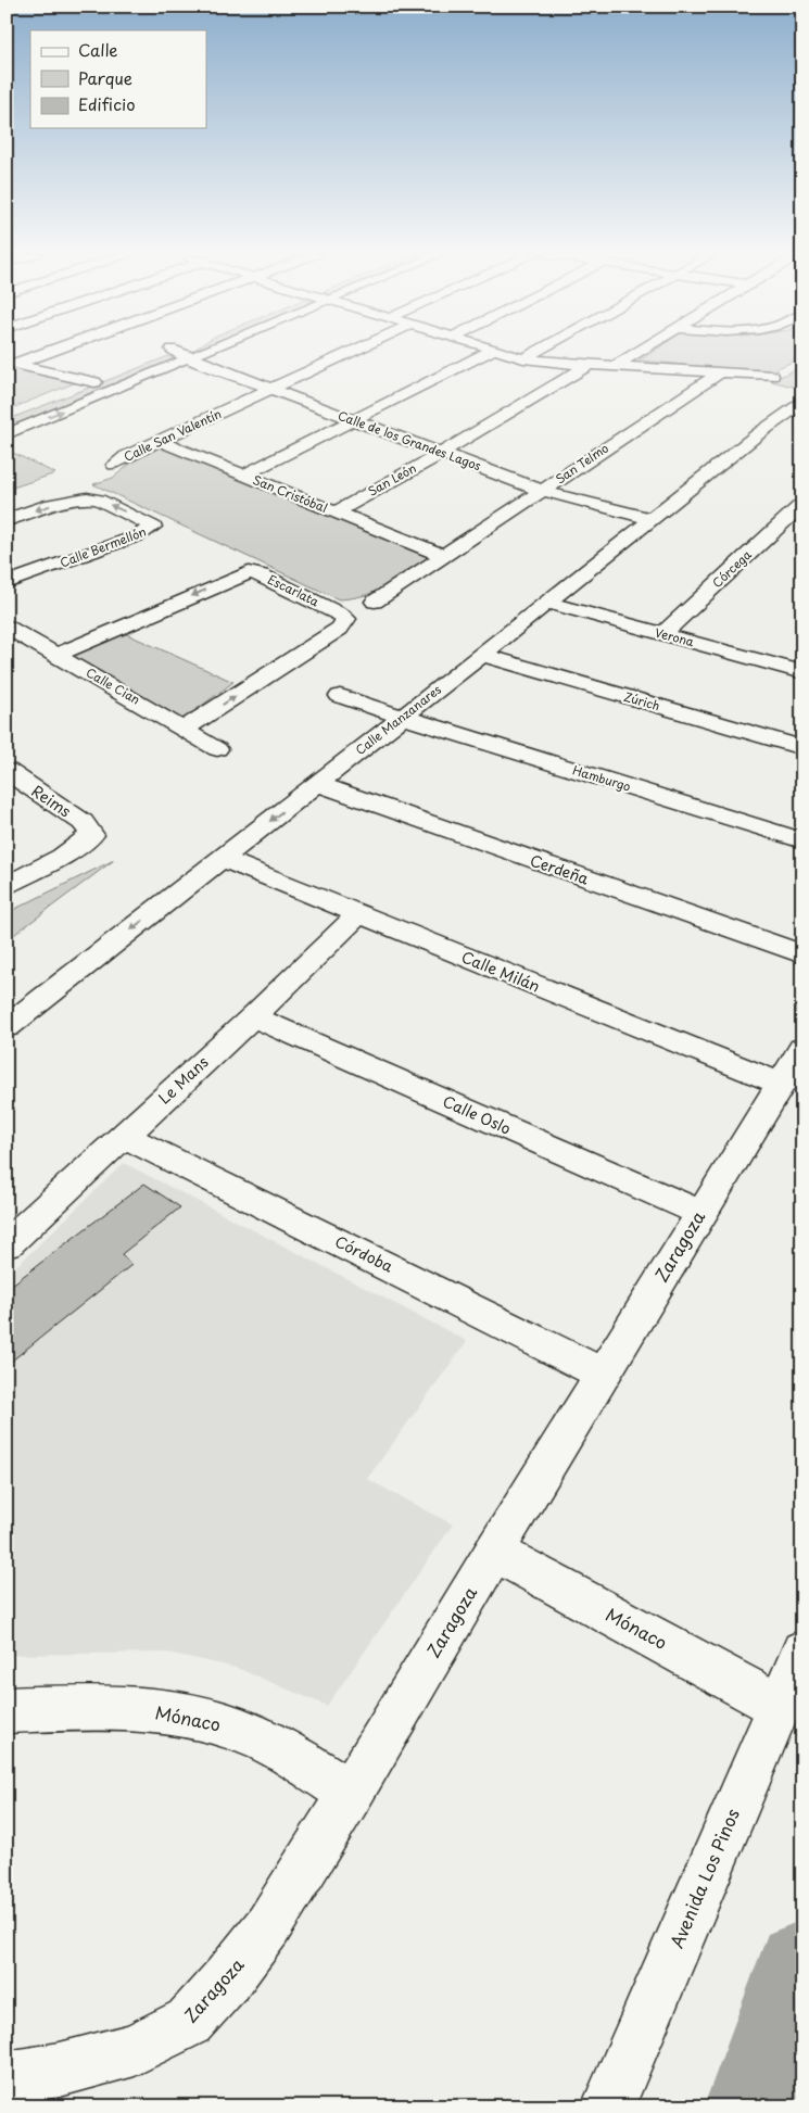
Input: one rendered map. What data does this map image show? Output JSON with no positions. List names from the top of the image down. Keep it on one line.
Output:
{"streets":{"street":["Calle San Valentín","Calle de los Grandes Lagos","San Telmo","San León","San Cristóbal","Calle Bermellón","Córcega","Escarlata","Verona","Calle Cian","Zúrich","Calle Manzanares","Hamburgo","Reims","Cerdeña","Calle Milán","Le Mans","Calle Oslo","Zaragoza","Córdoba","Mónaco","Avenida Los Pinos"]},"crossings":[["Calle San Valentín","Calle de los Grandes Lagos"],["Calle San Valentín","San Cristóbal"],["Calle de los Grandes Lagos","San Telmo"],["Calle de los Grandes Lagos","San León"],["Calle de los Grandes Lagos","Calle Manzanares"],["San Telmo","San Cristóbal"],["San León","San Cristóbal"],["Córcega","Verona"],["Escarlata","Calle Cian"],["Verona","Calle Manzanares"],["Zúrich","Calle Manzanares"],["Calle Manzanares","Hamburgo"],["Calle Manzanares","Cerdeña"],["Calle Manzanares","Calle Milán"],["Calle Milán","Le Mans"],["Calle Milán","Zaragoza"],["Le Mans","Calle Oslo"],["Le Mans","Córdoba"],["Calle Oslo","Zaragoza"],["Zaragoza","Córdoba"],["Zaragoza","Mónaco"],["Mónaco","Avenida Los Pinos"]],"one_way":["Calle Manzanares"],"legend":["Calle","Parque","Edificio"]}
